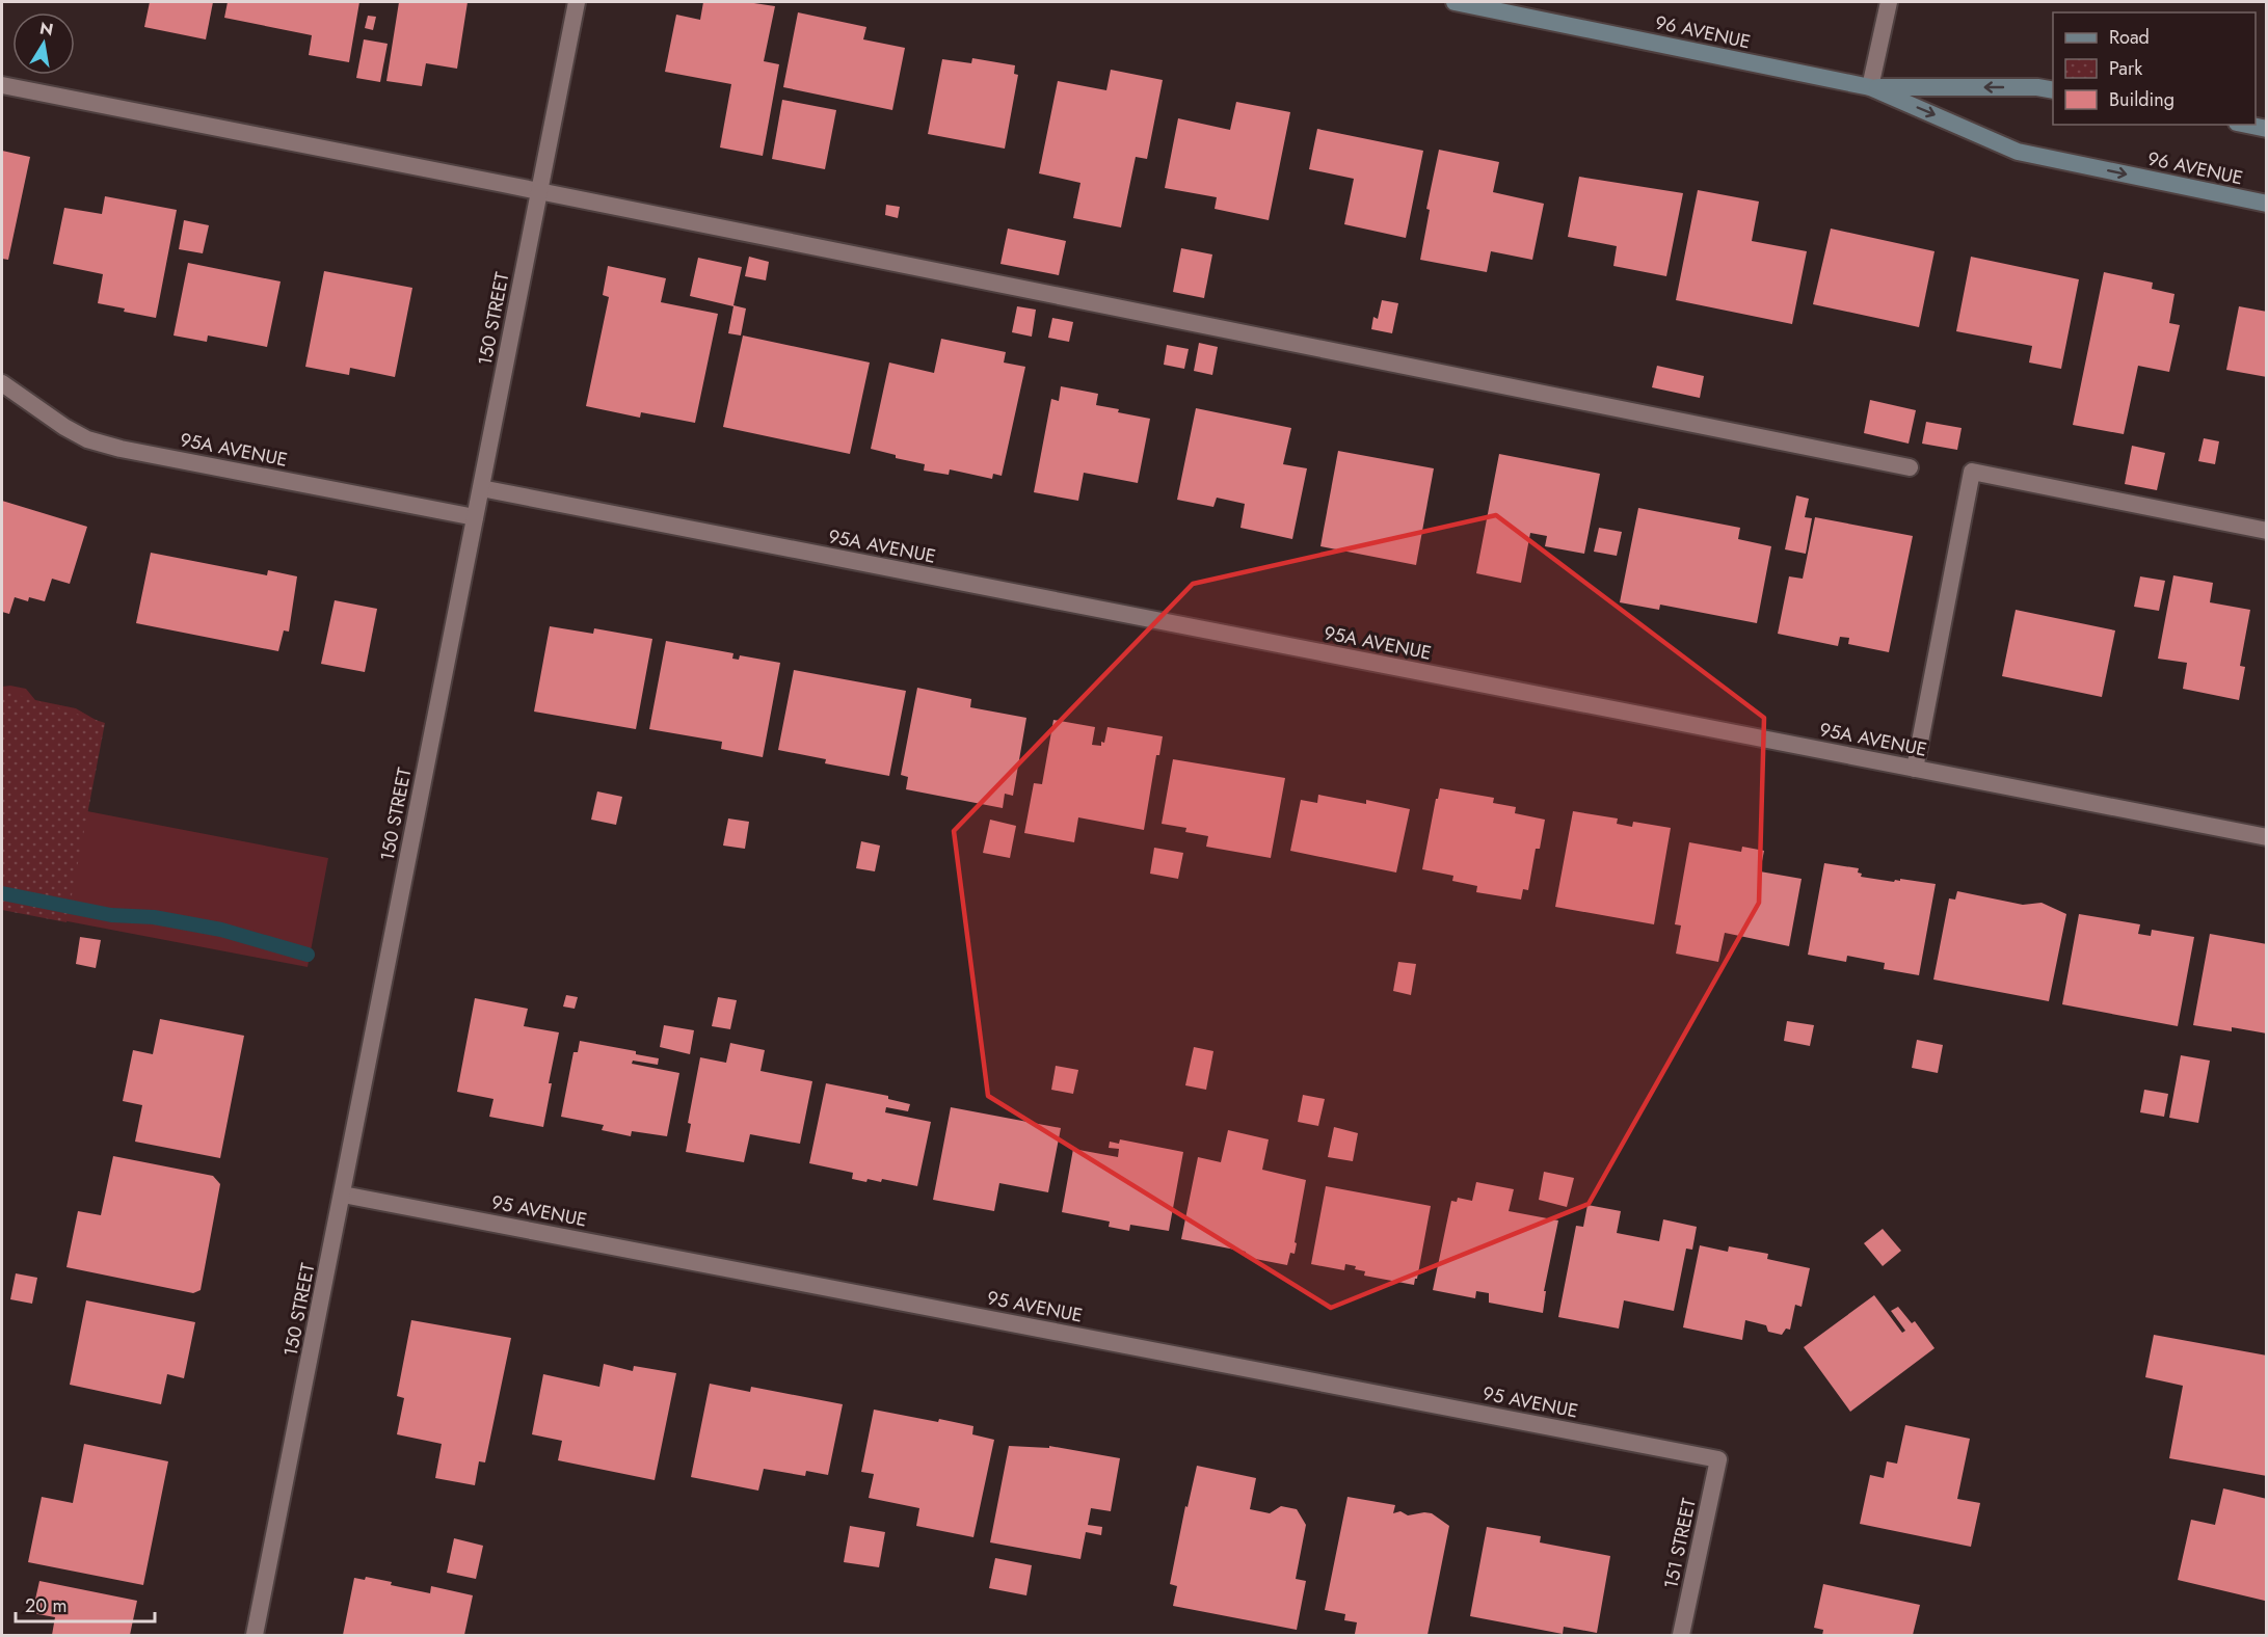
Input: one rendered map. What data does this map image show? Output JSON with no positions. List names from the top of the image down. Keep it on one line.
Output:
{"streets":{"main road":["96 AVENUE"],"street":["150 STREET","95A AVENUE","95 AVENUE","151 STREET"]},"crossings":[["150 STREET","95A AVENUE"],["150 STREET","95 AVENUE"],["95 AVENUE","151 STREET"]],"legend":["Road","Park","Building"],"scale_bar":"20 m","north":"top"}
